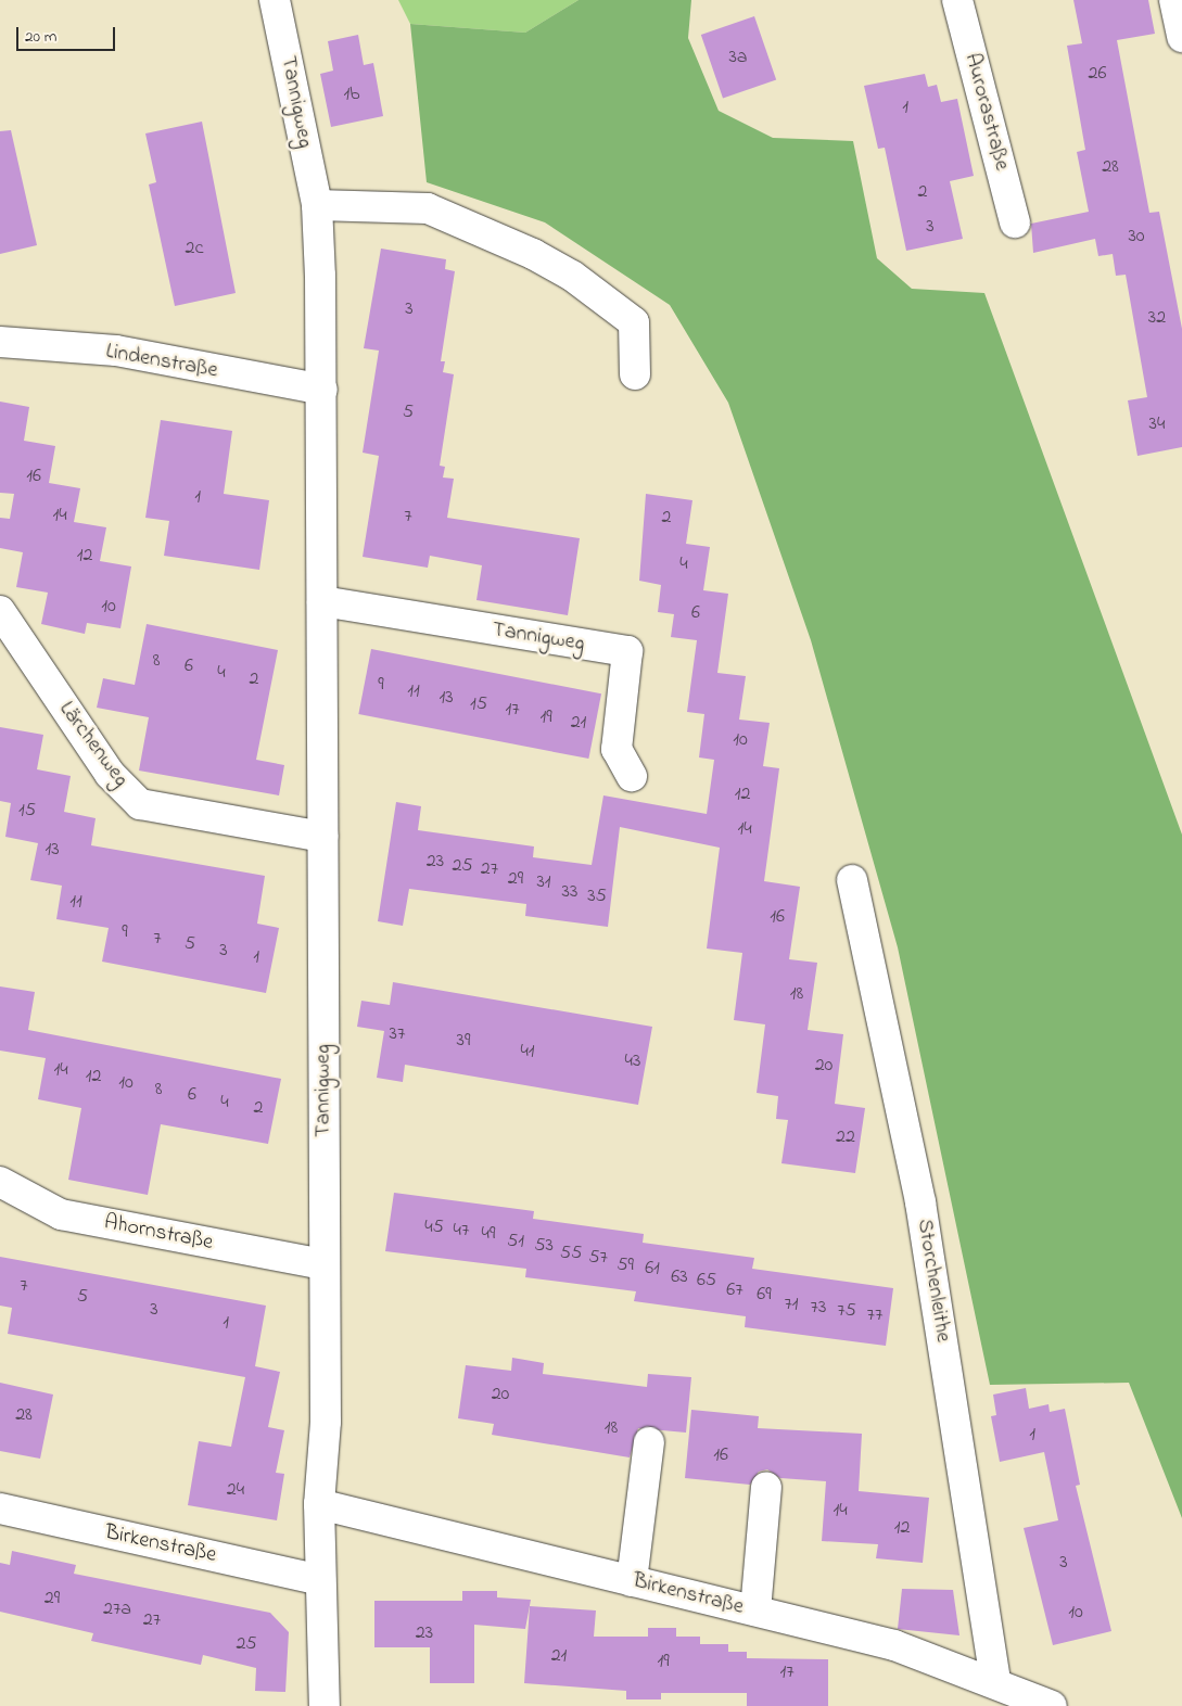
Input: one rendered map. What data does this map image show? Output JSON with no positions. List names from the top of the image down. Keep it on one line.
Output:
{"streets":{"street":["Tannigweg","Aurorastraße","Lindenstraße","Lärchenweg","Ahornstraße","Storchenleithe","Birkenstraße"]},"crossings":[["Tannigweg","Lindenstraße"],["Tannigweg","Lärchenweg"],["Tannigweg","Ahornstraße"],["Tannigweg","Birkenstraße"],["Storchenleithe","Birkenstraße"]],"house_numbers":["3a","26","1b","1","28","2","3","30","2c","3","32","5","34","16","1","14","7","2","12","4","10","6","8","6","4","2","9","11","13","15","17","19","21","10","12","15","14","13","23","25","27","29","31","33","35","11","16","9","7","5","3","1","18","37","39","41","43","20","14","12","10","8","6","4","2","22","45","47","49","51","53","55","57","59","61","63","65","7","67","69","5","71","73","3","75","77","1","20","28","18","1","16","24","14","12","3","29","27a","10","27","23","25","21","19","17"],"scale_bar":"20 m"}
